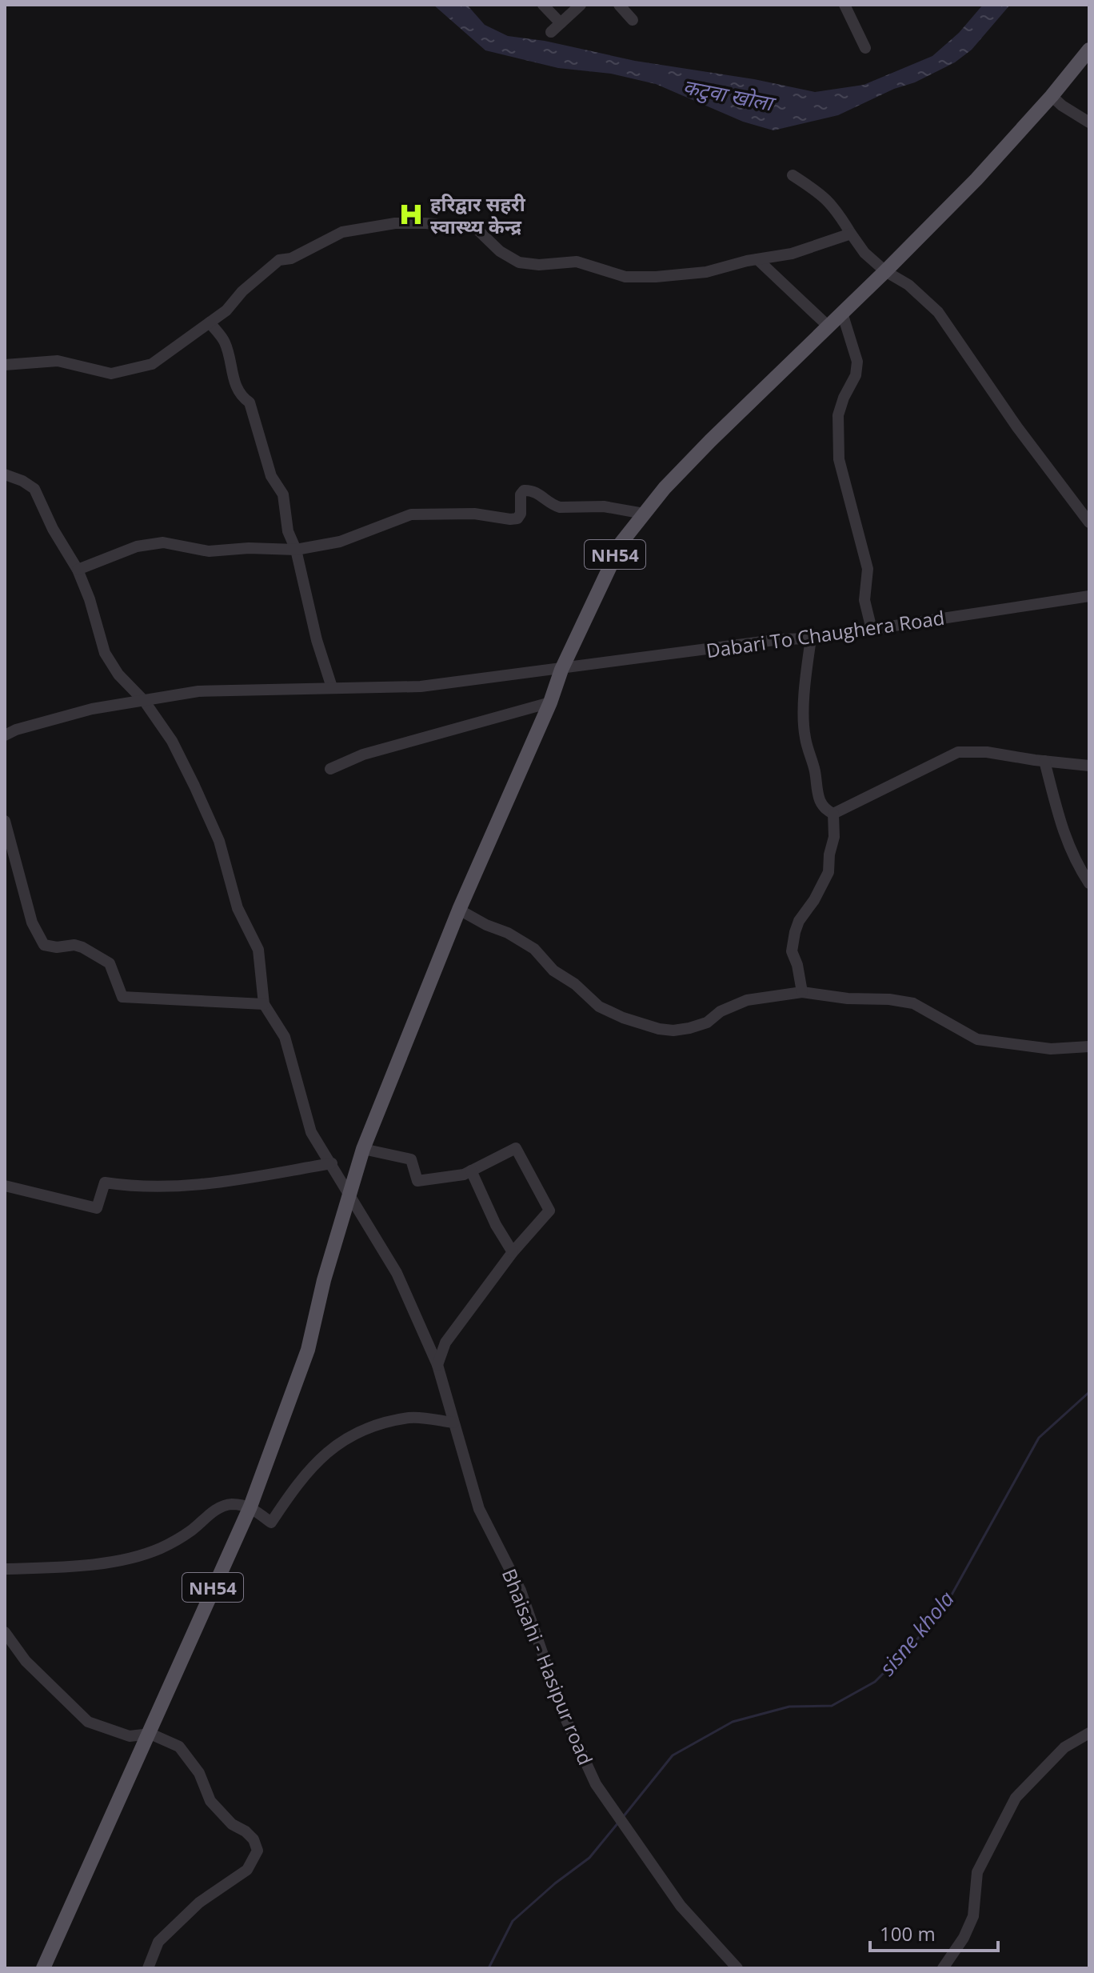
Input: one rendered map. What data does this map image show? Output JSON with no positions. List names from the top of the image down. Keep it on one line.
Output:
{"streets":{"main road":["NH54"],"street":["Dabari To Chaughera Road","Bhaisahi - Hasipur road"]},"crossings":[["NH54","Dabari To Chaughera Road"],["NH54","Bhaisahi - Hasipur road"]],"water":["कटुवा खोला","sisne khola"],"places":{"hospital":["हरिद्वार सहरी स्वास्थ्य केन्द्र"]},"scale_bar":"100 m"}
